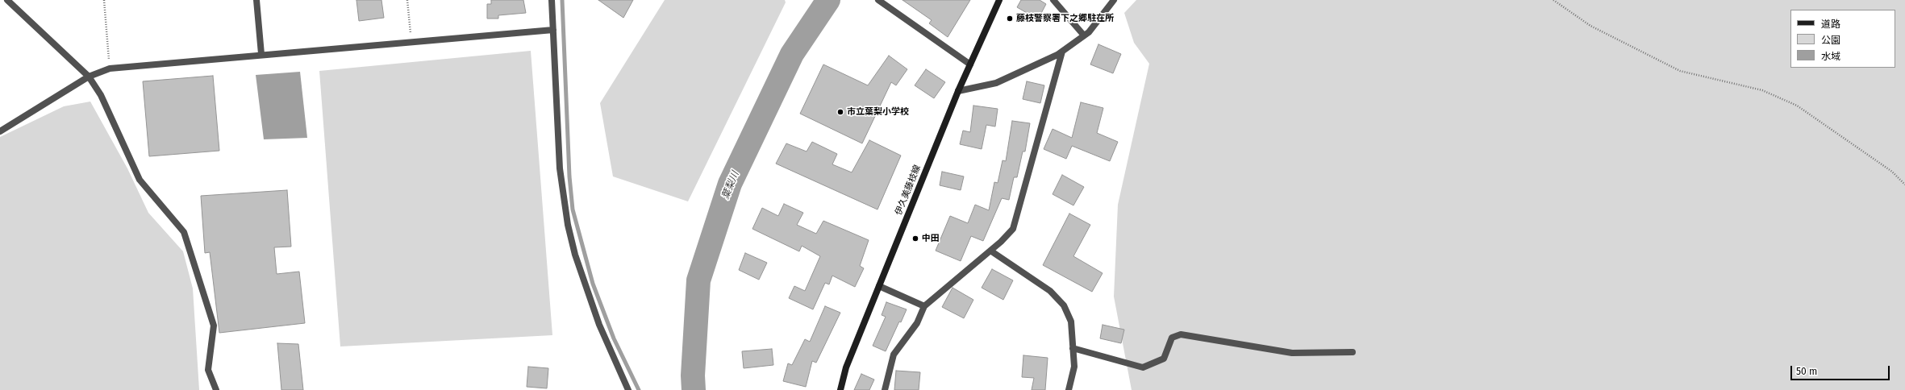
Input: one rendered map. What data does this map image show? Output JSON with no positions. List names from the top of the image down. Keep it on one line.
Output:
{"streets":{"main road":["伊久美藤枝線"]},"water":["葉梨川"],"places":["藤枝警察署下之郷駐在所","市立葉梨小学校","中田"],"legend":["道路","公園","水域"],"scale_bar":"50 m"}
